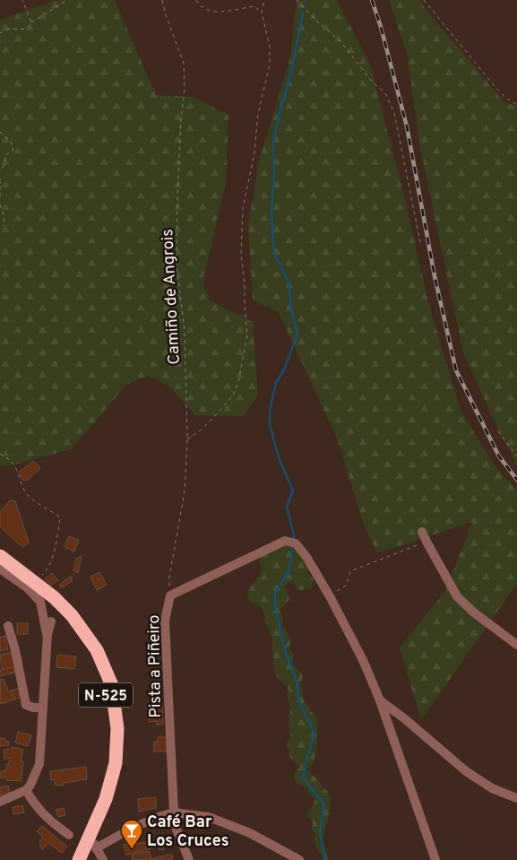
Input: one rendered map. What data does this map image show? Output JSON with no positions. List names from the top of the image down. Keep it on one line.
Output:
{"streets":{"highway":["N-525"],"street":["Pista a Piñeiro"],"path":["Camiño de Angrois"]},"crossings":[["Camiño de Angrois","Pista a Piñeiro"]],"places":{"bar":["Café Bar Los Cruces"]}}
